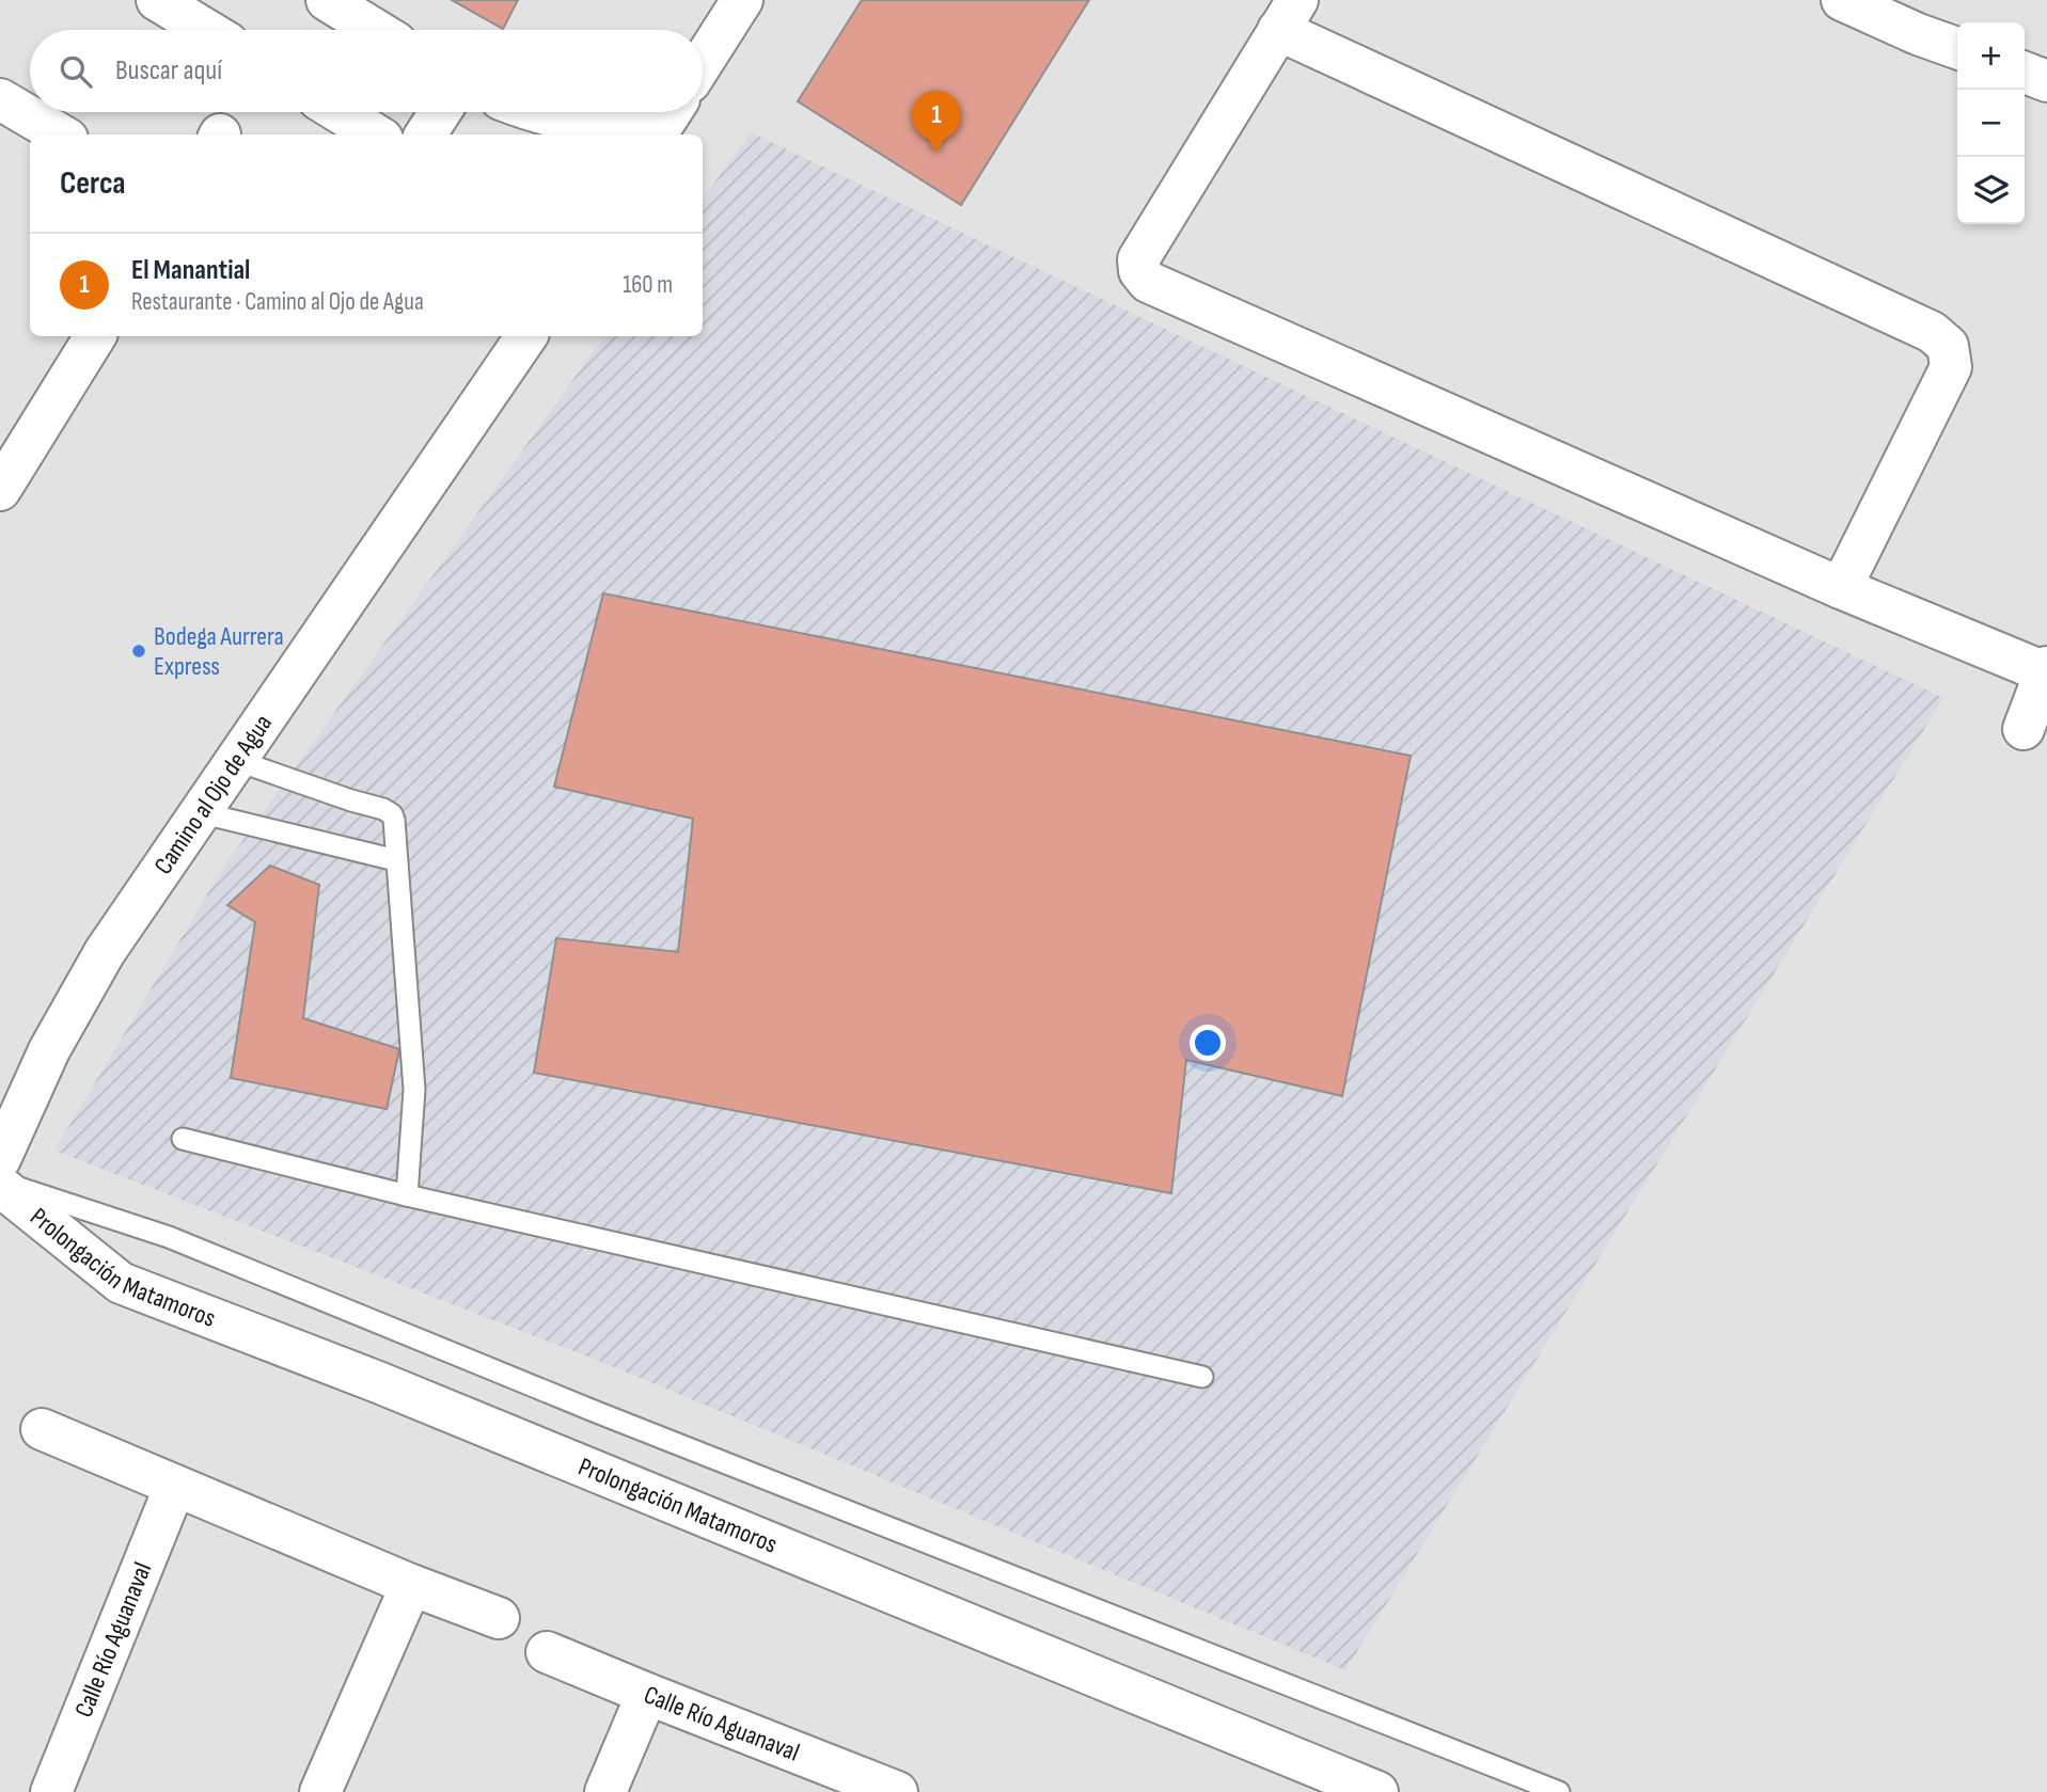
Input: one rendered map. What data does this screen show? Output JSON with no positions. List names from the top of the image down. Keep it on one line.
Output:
{"streets":{"street":["Camino al Ojo de Agua","Prolongación Matamoros","Calle Río Aguanaval"]},"places":["Bodega Aurrera Express"],"page":{"map_buttons":["+","−"],"search":"Buscar aquí","pins":"1","heading":"Cerca","list":[{"mark":"1","name":"El Manantial","note":"Restaurante · Camino al Ojo de Agua","value":"160 m"}]}}
